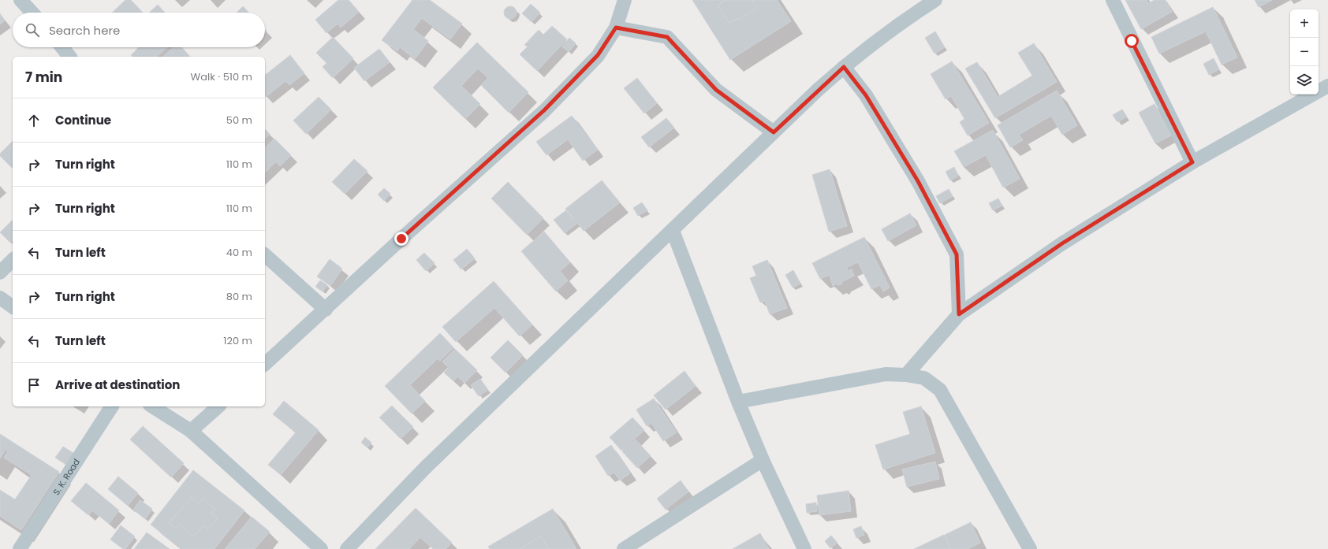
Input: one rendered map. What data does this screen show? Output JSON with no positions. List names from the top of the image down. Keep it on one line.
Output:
{"streets":{"street":["S. K. Road"]},"page":{"map_buttons":["+","−"],"search":"Search here","heading":["7 min","Walk · 510 m"],"list":[["Continue","50 m"],["Turn right","110 m"],["Turn right","110 m"],["Turn left","40 m"],["Turn right","80 m"],["Turn left","120 m"],"Arrive at destination"]}}
